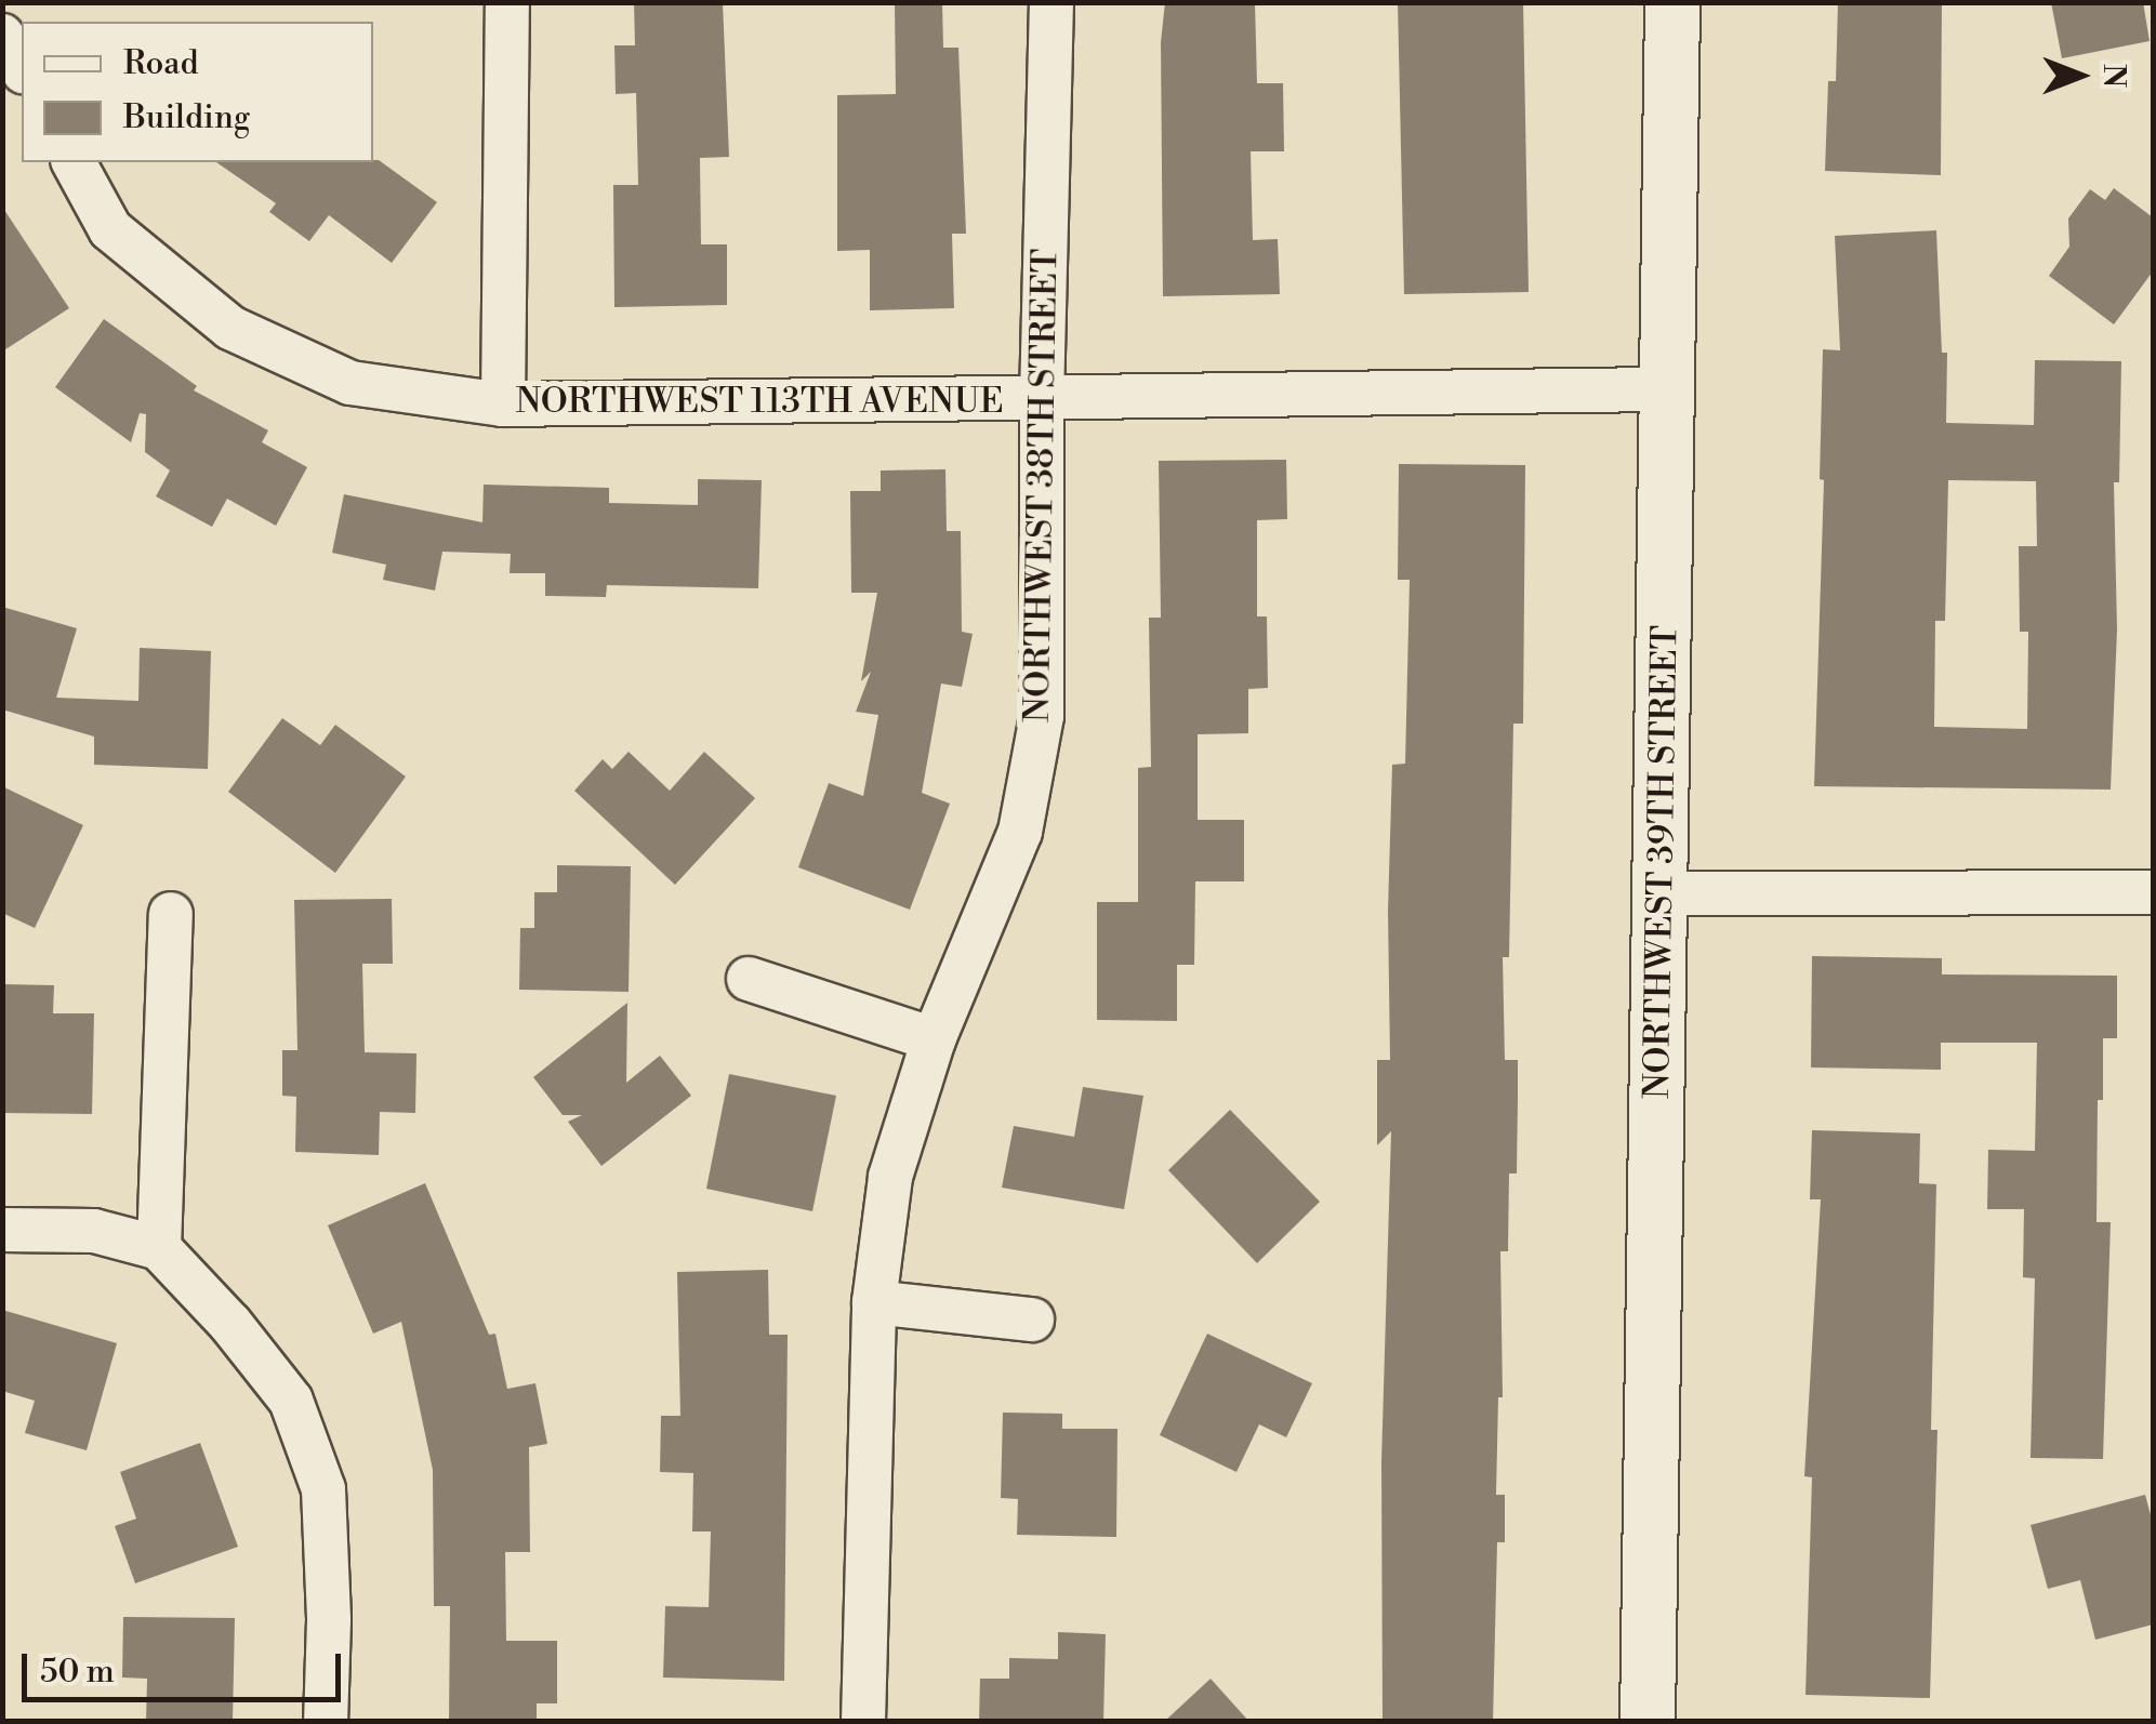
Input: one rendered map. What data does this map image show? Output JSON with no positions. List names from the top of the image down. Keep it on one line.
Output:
{"streets":{"street":["NORTHWEST 113TH AVENUE","NORTHWEST 38TH STREET","NORTHWEST 39TH STREET"]},"crossings":[["NORTHWEST 113TH AVENUE","NORTHWEST 38TH STREET"],["NORTHWEST 113TH AVENUE","NORTHWEST 39TH STREET"]],"legend":["Road","Building"],"scale_bar":"50 m","north":"right"}
